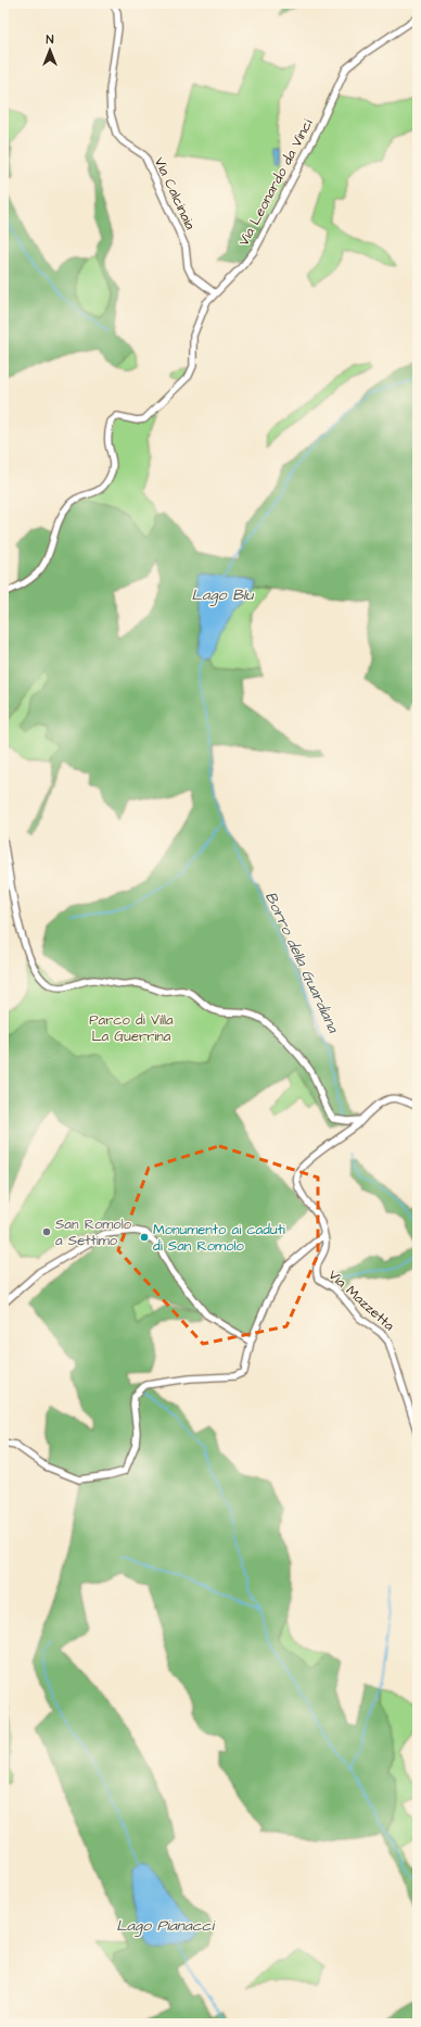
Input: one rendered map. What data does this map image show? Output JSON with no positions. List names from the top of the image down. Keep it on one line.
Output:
{"streets":{"street":["Via Leonardo da Vinci","Via Calcinaia","Via Mazzetta"]},"crossings":[["Via Leonardo da Vinci","Via Calcinaia"]],"water":["Lago Blu","Borro della Guardiana","Lago Pianacci"],"parks":["Parco di Villa La Guerrina"],"places":["San Romolo a Settimo","Monumento ai caduti di San Romolo"],"north":"top"}
